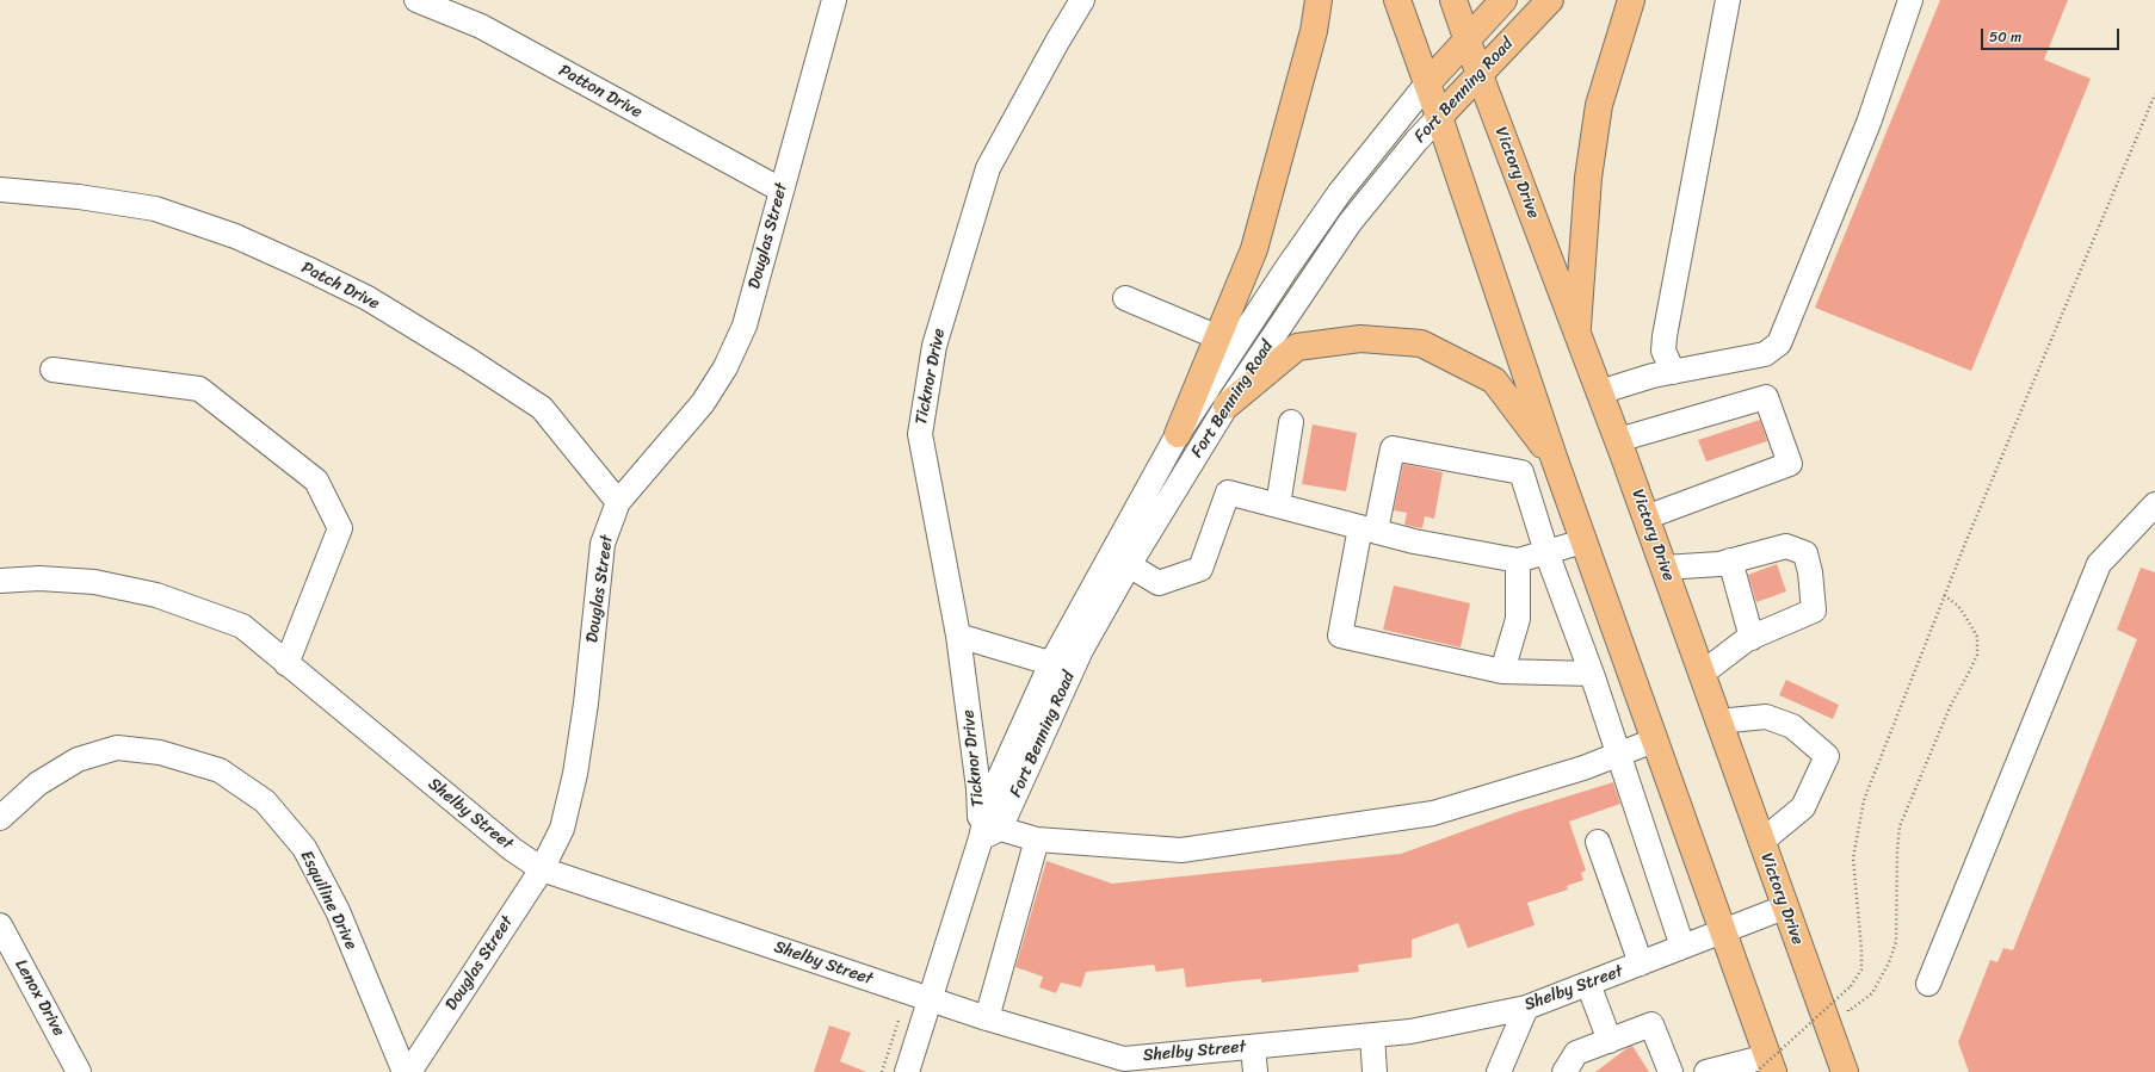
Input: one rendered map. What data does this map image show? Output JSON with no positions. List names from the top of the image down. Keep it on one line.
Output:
{"streets":{"main road":["Fort Benning Road","Victory Drive"],"street":["Patton Drive","Douglas Street","Patch Drive","Ticknor Drive","Shelby Street","Esquiline Drive","Lenox Drive"]},"crossings":[["Fort Benning Road","Victory Drive"],["Fort Benning Road","Ticknor Drive"],["Fort Benning Road","Shelby Street"],["Patton Drive","Douglas Street"],["Victory Drive","Shelby Street"],["Douglas Street","Patch Drive"],["Douglas Street","Shelby Street"]],"scale_bar":"50 m"}
